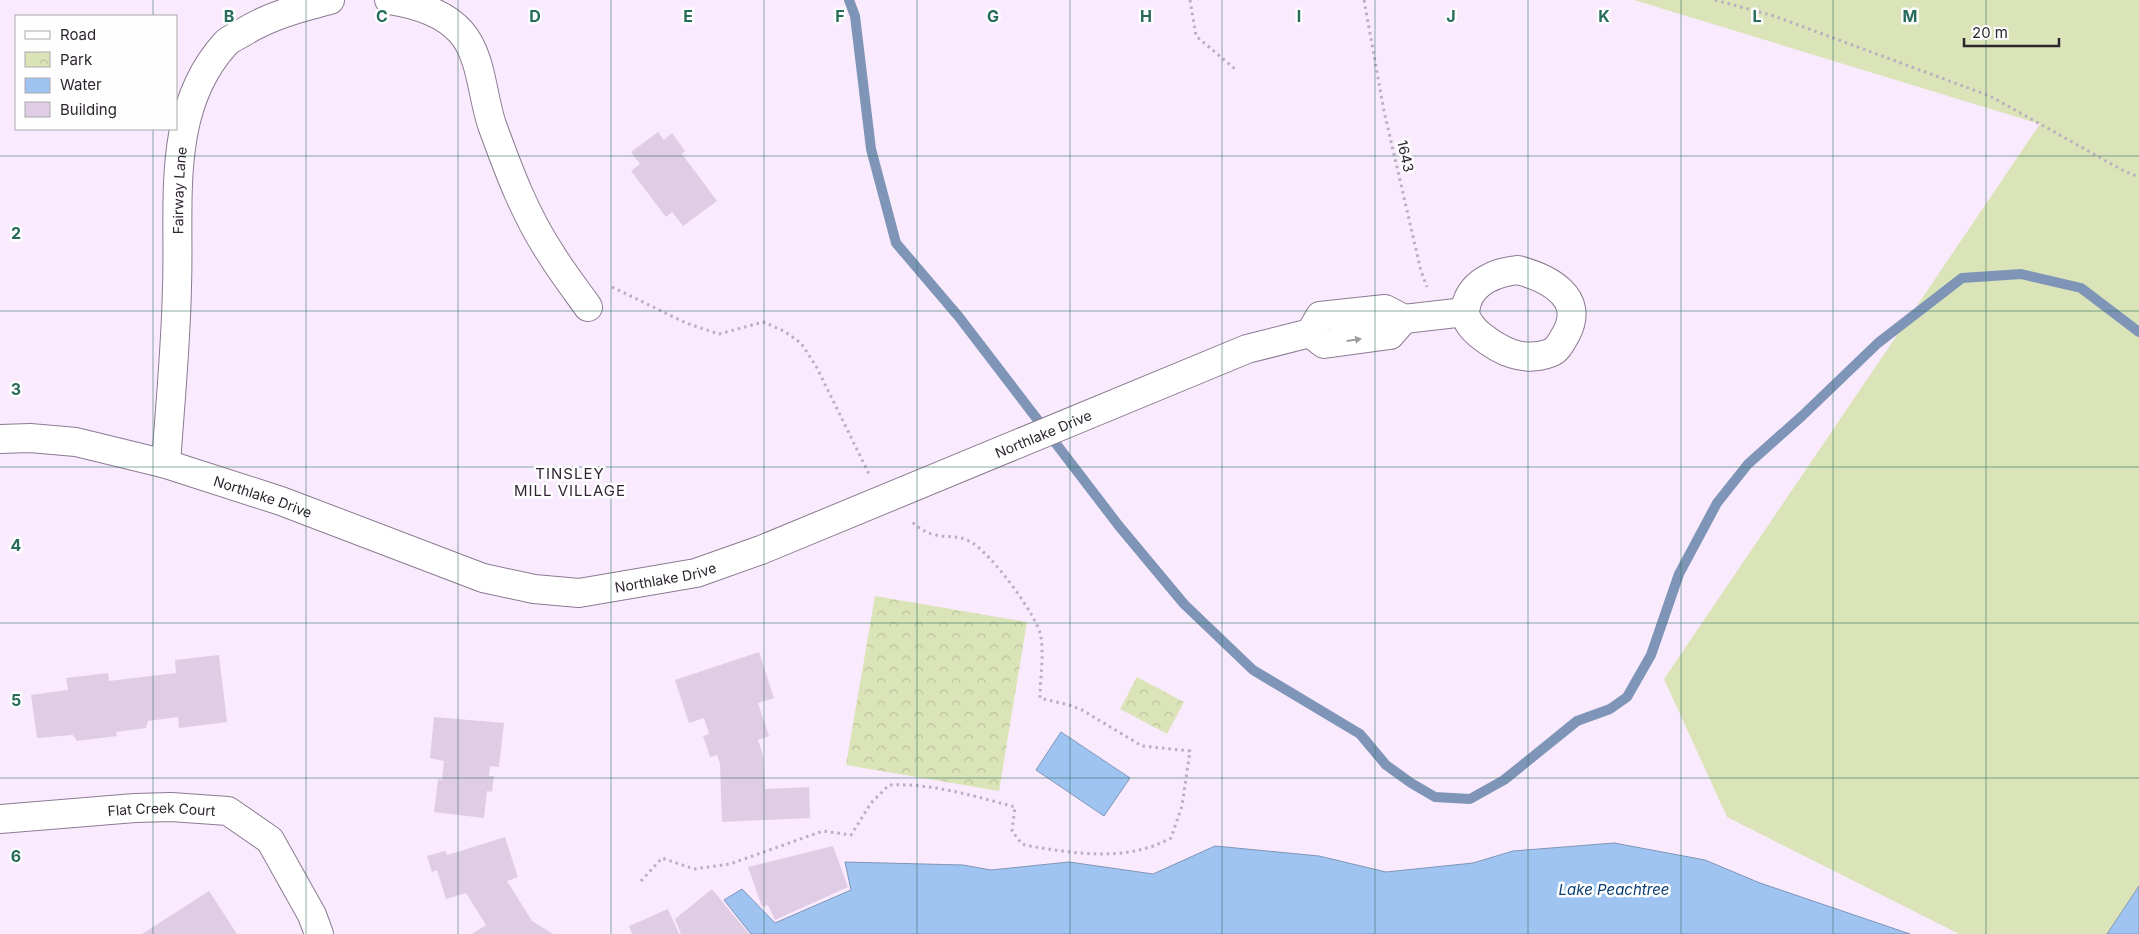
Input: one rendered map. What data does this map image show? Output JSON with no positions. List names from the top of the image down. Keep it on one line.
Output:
{"streets":{"street":["Fairway Lane","Northlake Drive","Flat Creek Court"],"path":["1643"]},"crossings":[["1643","Northlake Drive"],["Fairway Lane","Northlake Drive"]],"districts":["TINSLEY MILL VILLAGE"],"water":["Lake Peachtree"],"legend":["Road","Park","Water","Building"],"scale_bar":"20 m","grid":{"columns":["B","C","D","E","F","G","H","I","J","K","L","M"],"rows":["2","3","4","5","6"]}}
